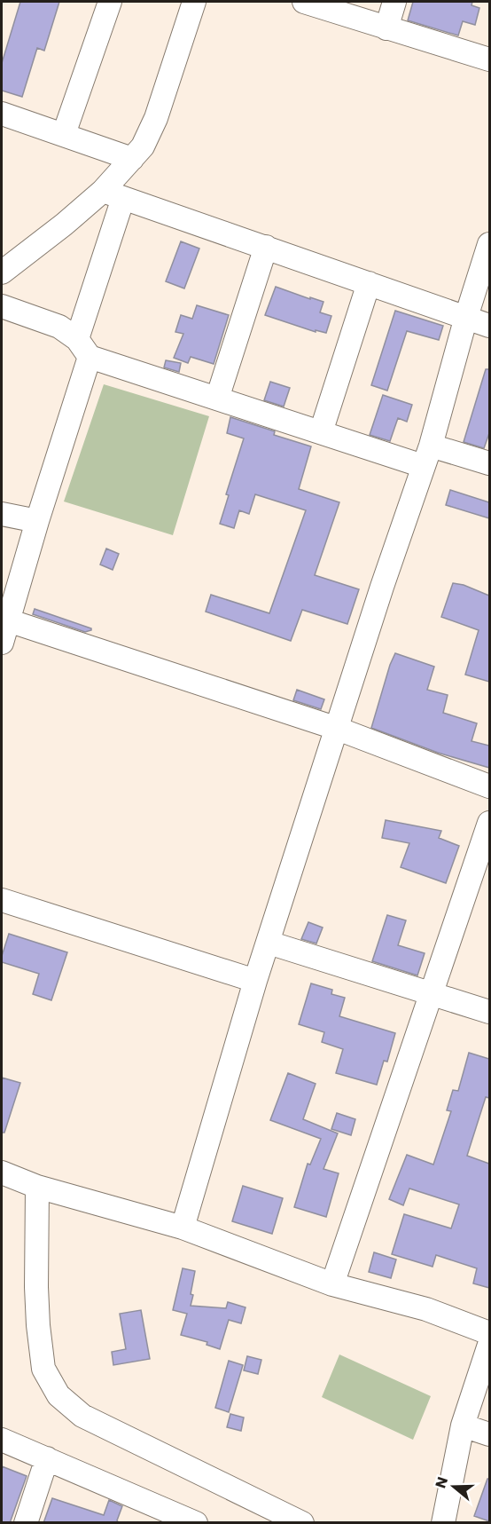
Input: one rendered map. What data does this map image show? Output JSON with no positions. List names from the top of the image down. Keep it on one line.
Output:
{"north":"left"}
